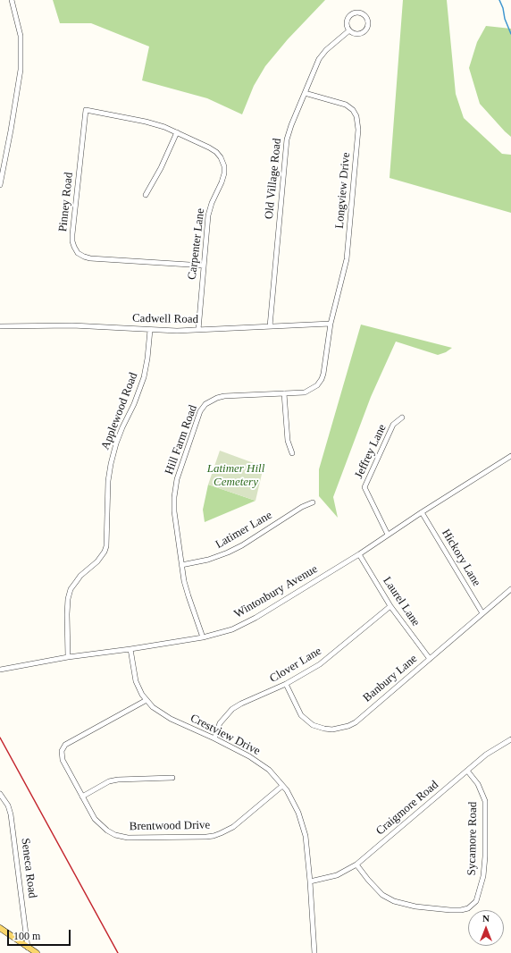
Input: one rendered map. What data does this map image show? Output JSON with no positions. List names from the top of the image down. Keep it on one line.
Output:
{"streets":{"street":["Old Village Road","Longview Drive","Pinney Road","Carpenter Lane","Cadwell Road","Applewood Road","Hill Farm Road","Jeffrey Lane","Latimer Lane","Hickory Lane","Wintonbury Avenue","Laurel Lane","Clover Lane","Banbury Lane","Crestview Drive","Craigmore Road","Brentwood Drive","Sycamore Road","Seneca Road"]},"crossings":[["Old Village Road","Longview Drive"],["Old Village Road","Cadwell Road"],["Longview Drive","Cadwell Road"],["Longview Drive","Hill Farm Road"],["Pinney Road","Carpenter Lane"],["Carpenter Lane","Cadwell Road"],["Cadwell Road","Applewood Road"],["Cadwell Road","Hill Farm Road"],["Applewood Road","Wintonbury Avenue"],["Hill Farm Road","Latimer Lane"],["Hill Farm Road","Wintonbury Avenue"],["Jeffrey Lane","Wintonbury Avenue"],["Hickory Lane","Wintonbury Avenue"],["Hickory Lane","Banbury Lane"],["Wintonbury Avenue","Laurel Lane"],["Wintonbury Avenue","Crestview Drive"],["Laurel Lane","Clover Lane"],["Laurel Lane","Banbury Lane"],["Clover Lane","Banbury Lane"],["Clover Lane","Crestview Drive"],["Crestview Drive","Craigmore Road"],["Crestview Drive","Brentwood Drive"],["Craigmore Road","Sycamore Road"]],"parks":["Latimer Hill Cemetery"],"scale_bar":"100 m","north":"top"}
